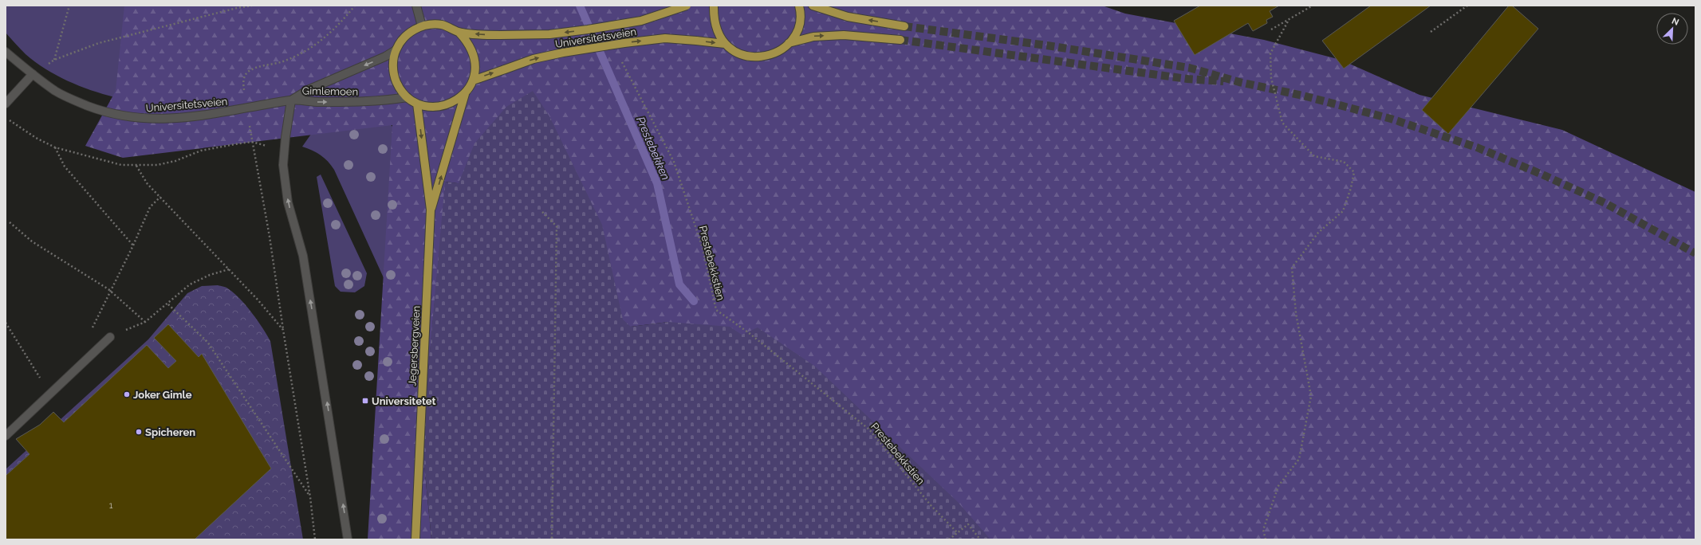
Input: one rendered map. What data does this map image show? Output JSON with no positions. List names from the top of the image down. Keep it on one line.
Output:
{"streets":{"main road":["Universitetsveien","Jegersbergveien"],"street":["Gimlemoen"],"path":["Prestebekkstien"]},"crossings":[["Universitetsveien","Gimlemoen"],["Universitetsveien","Jegersbergveien"],["Gimlemoen","Jegersbergveien"]],"water":["Prestebekken"],"places":{"other":["Joker Gimle","Spicheren"],"transit":["Universitetet"]},"house_numbers":["1"],"north":"top right"}
